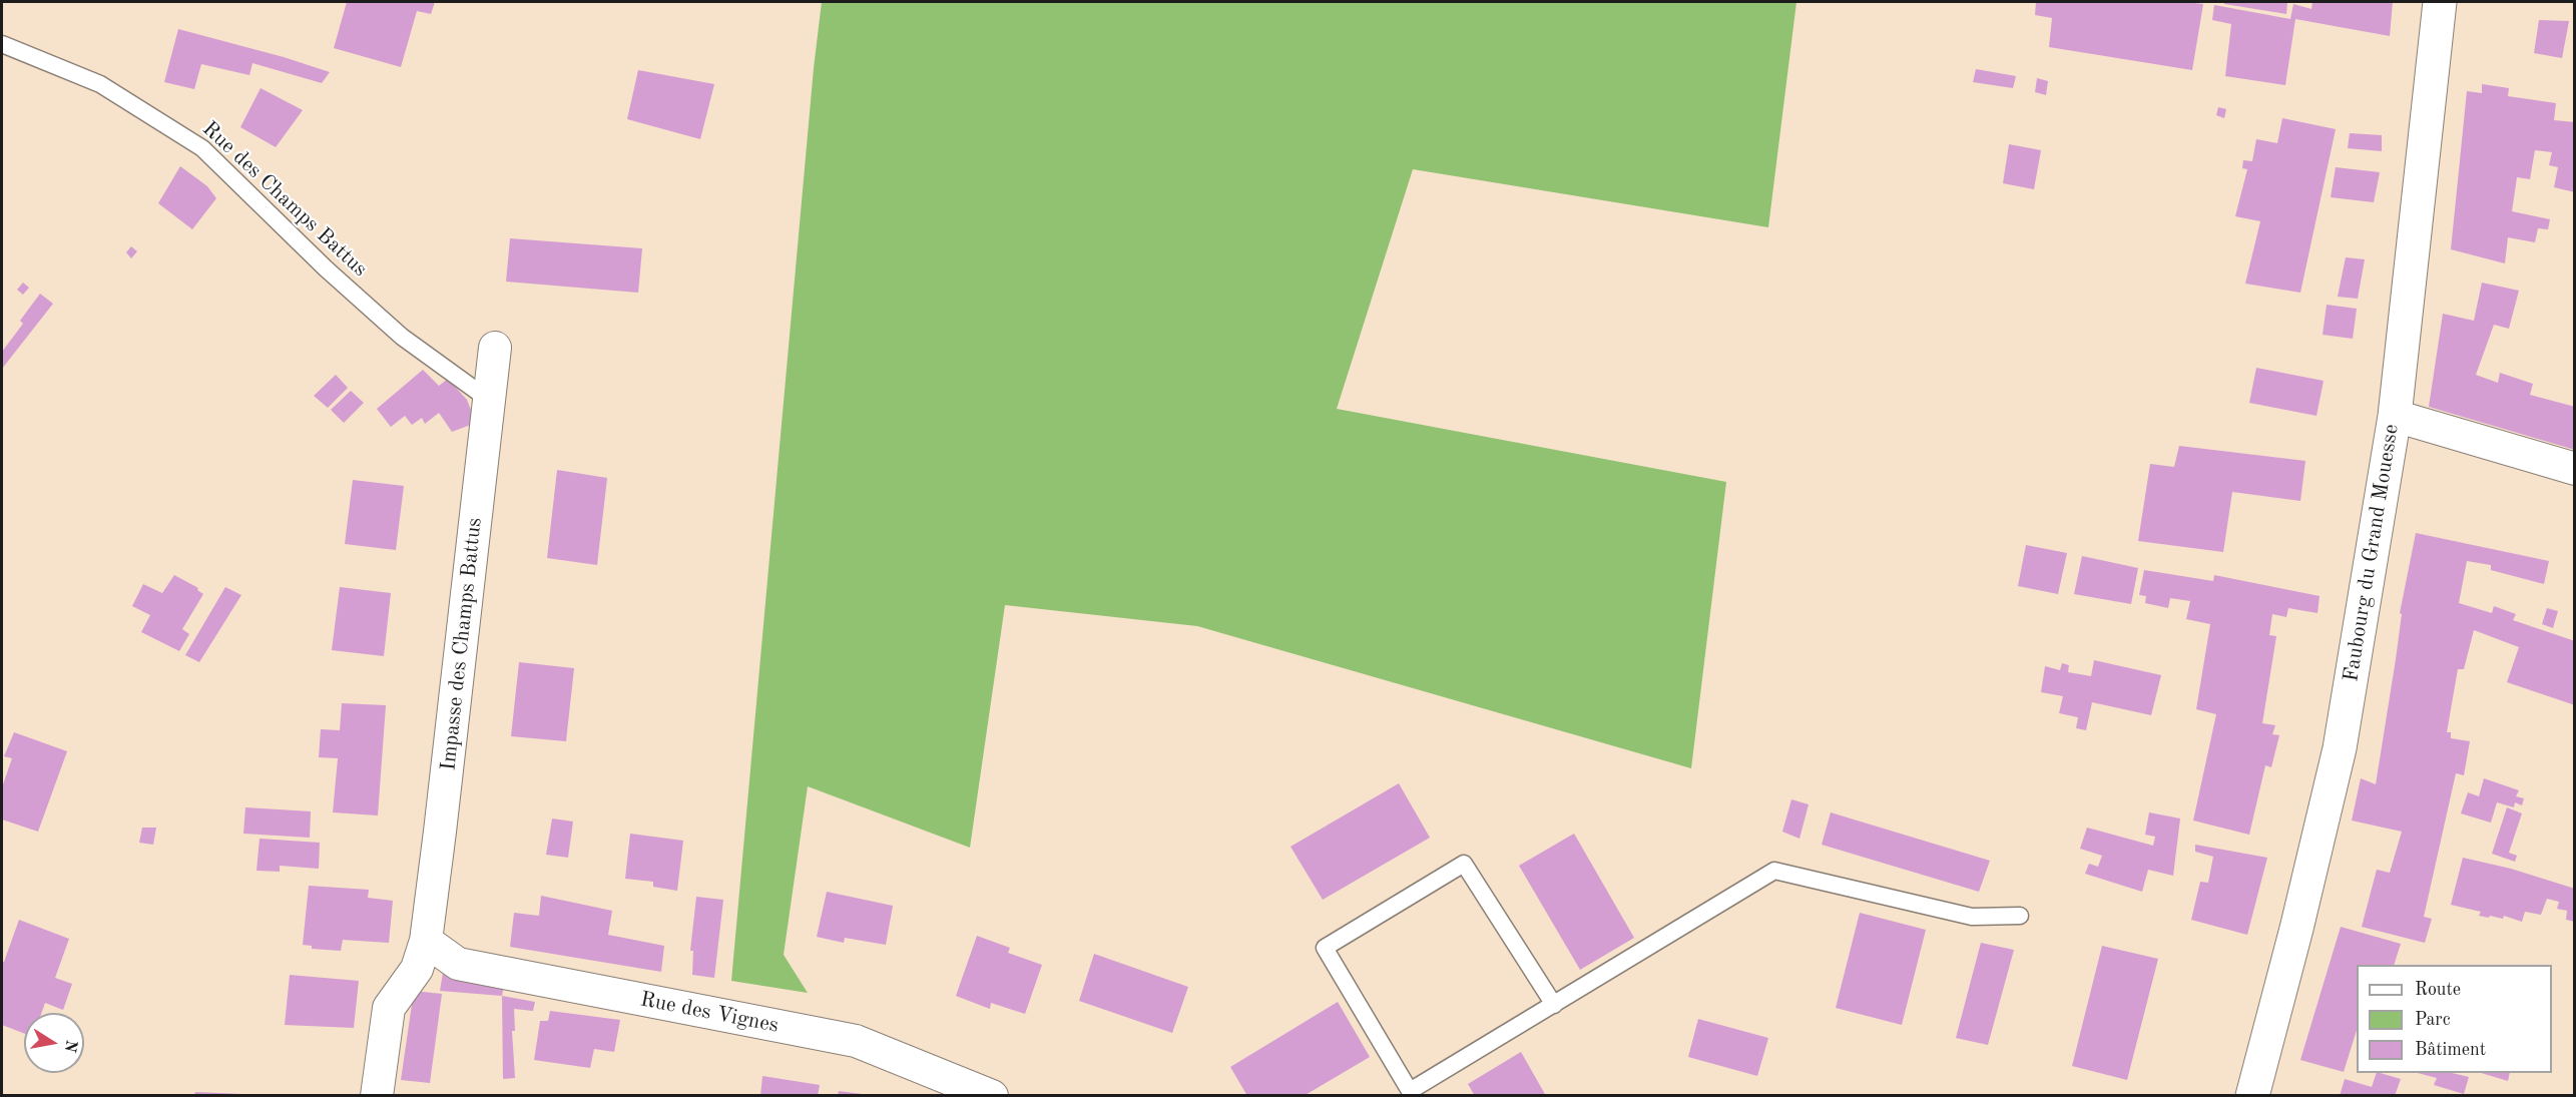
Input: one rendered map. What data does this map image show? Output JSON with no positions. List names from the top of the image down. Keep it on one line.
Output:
{"streets":{"main road":["Faubourg du Grand Mouesse"],"street":["Impasse des Champs Battus","Rue des Vignes"],"lane":["Rue des Champs Battus"]},"crossings":[["Rue des Champs Battus","Impasse des Champs Battus"],["Impasse des Champs Battus","Rue des Vignes"]],"legend":["Route","Parc","Bâtiment"],"north":"right"}
